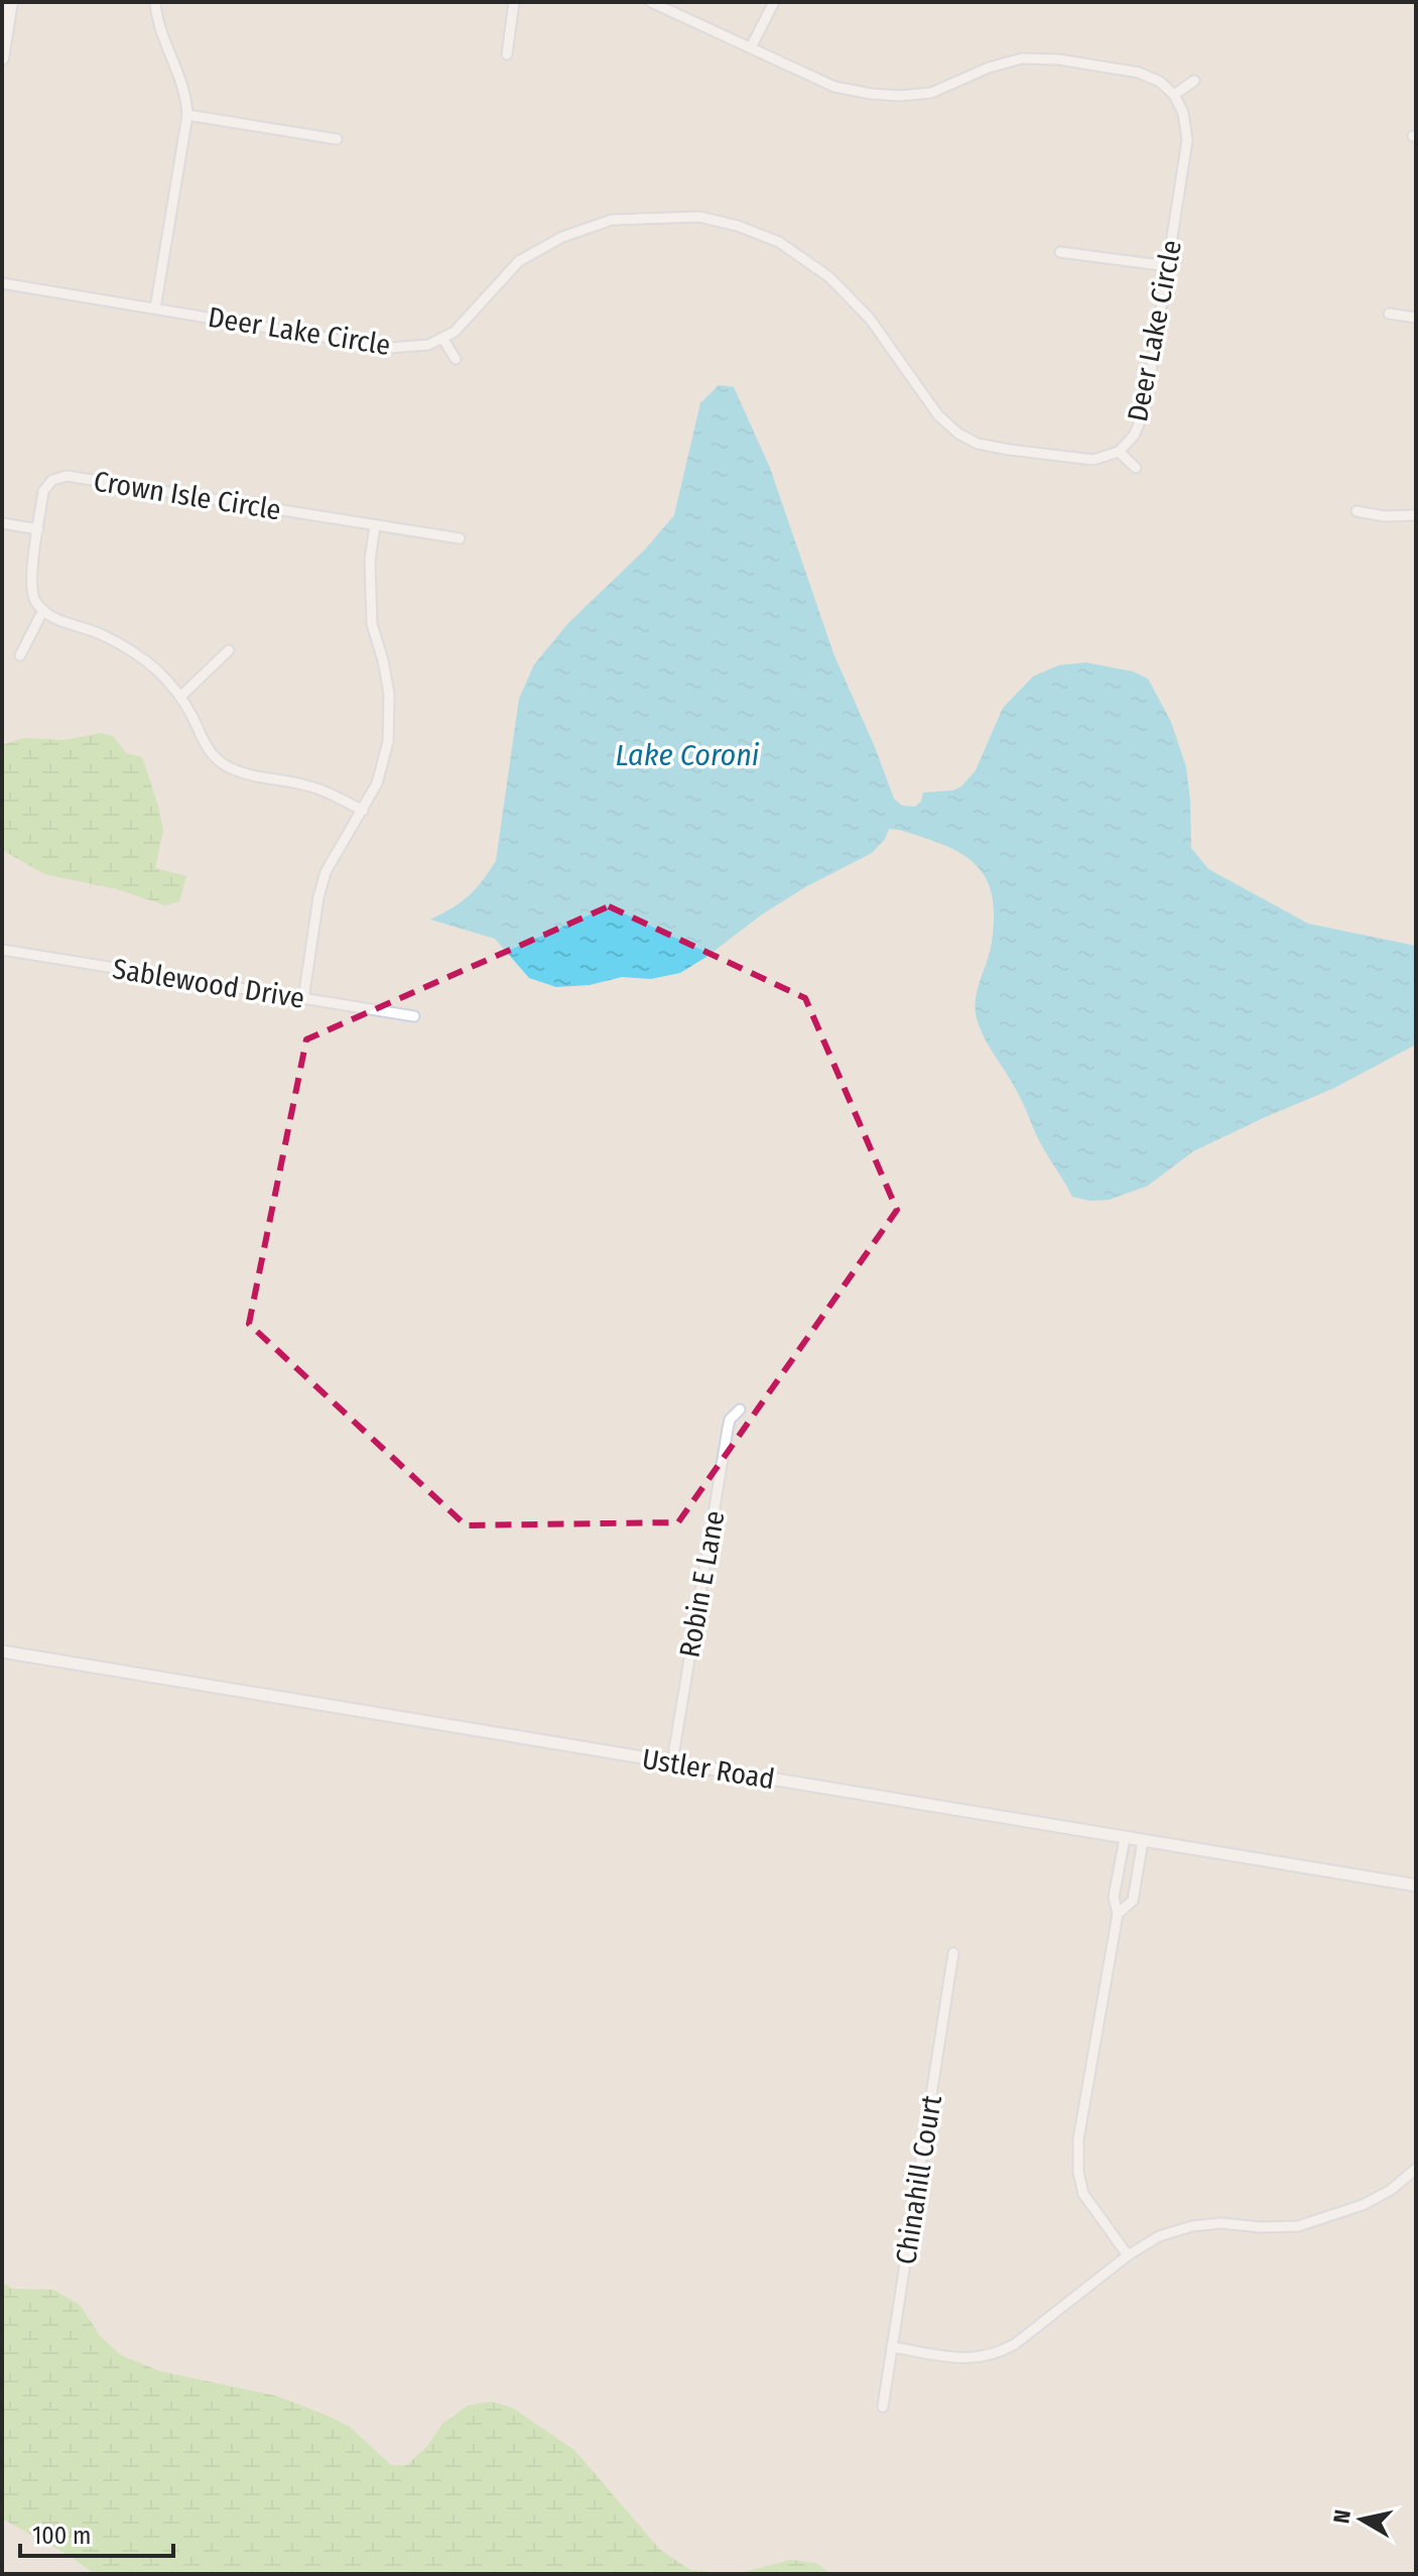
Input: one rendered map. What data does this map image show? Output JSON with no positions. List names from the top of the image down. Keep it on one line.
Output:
{"streets":{"street":["Deer Lake Circle","Crown Isle Circle","Sablewood Drive","Robin E Lane","Ustler Road","Chinahill Court"]},"crossings":[["Robin E Lane","Ustler Road"]],"water":["Lake Coroni"],"scale_bar":"100 m","north":"left"}
